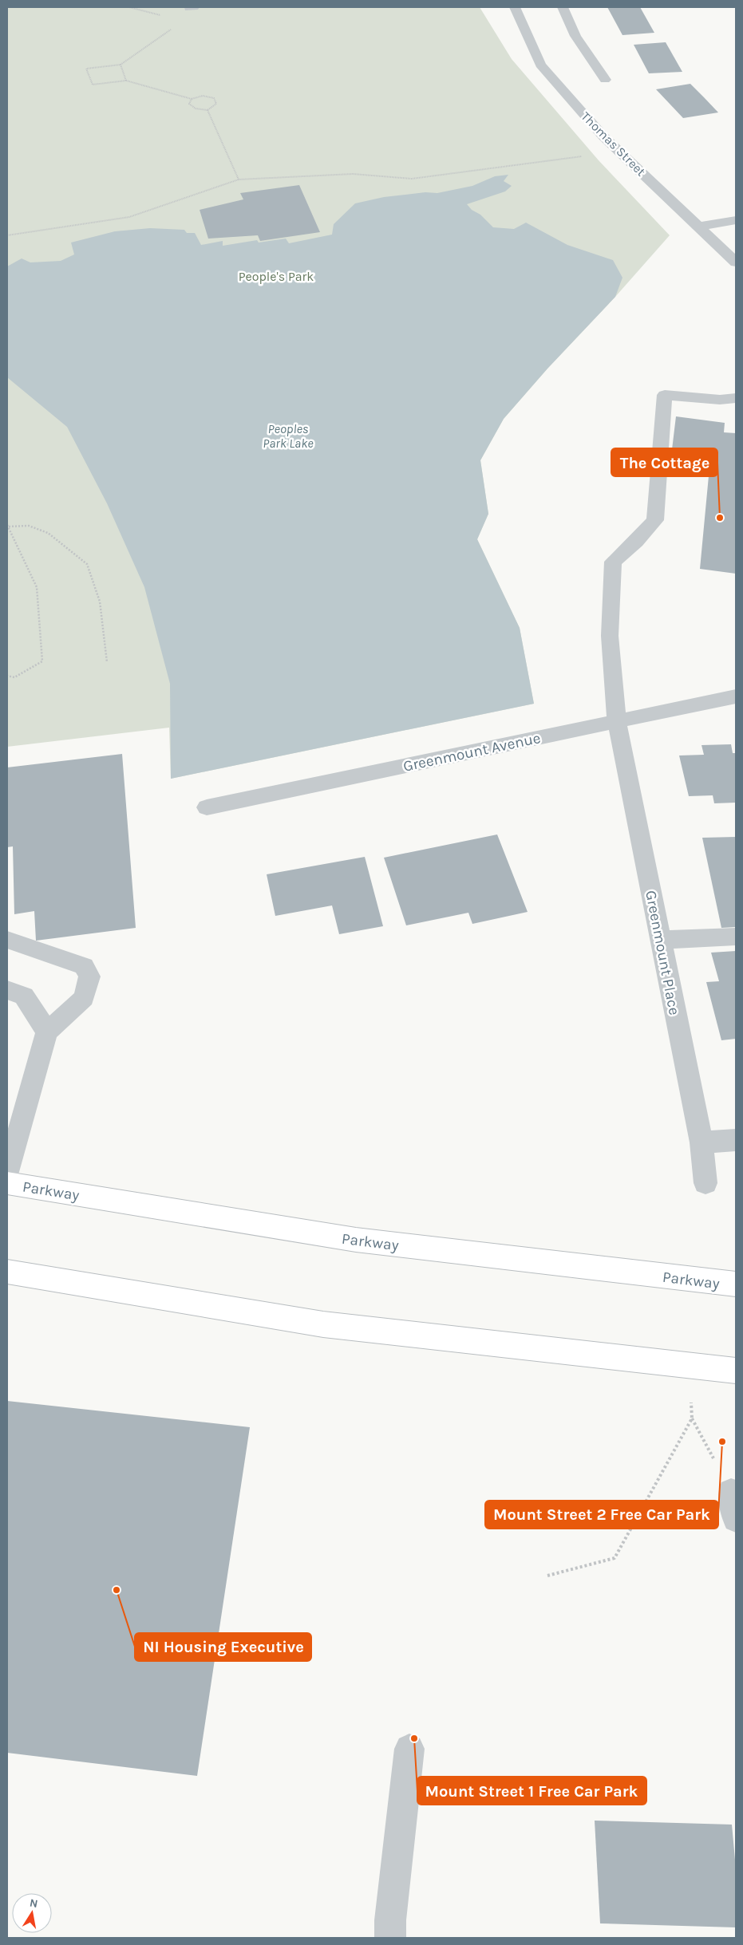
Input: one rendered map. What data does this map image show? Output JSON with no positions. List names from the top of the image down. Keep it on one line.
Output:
{"streets":{"main road":["Parkway"],"street":["Thomas Street","Greenmount Avenue","Greenmount Place"]},"crossings":[["Greenmount Avenue","Greenmount Place"]],"water":["Peoples Park Lake"],"parks":["People's Park"],"places":["The Cottage","Mount Street 2 Free Car Park","NI Housing Executive","Mount Street 1 Free Car Park"],"north":"top"}
